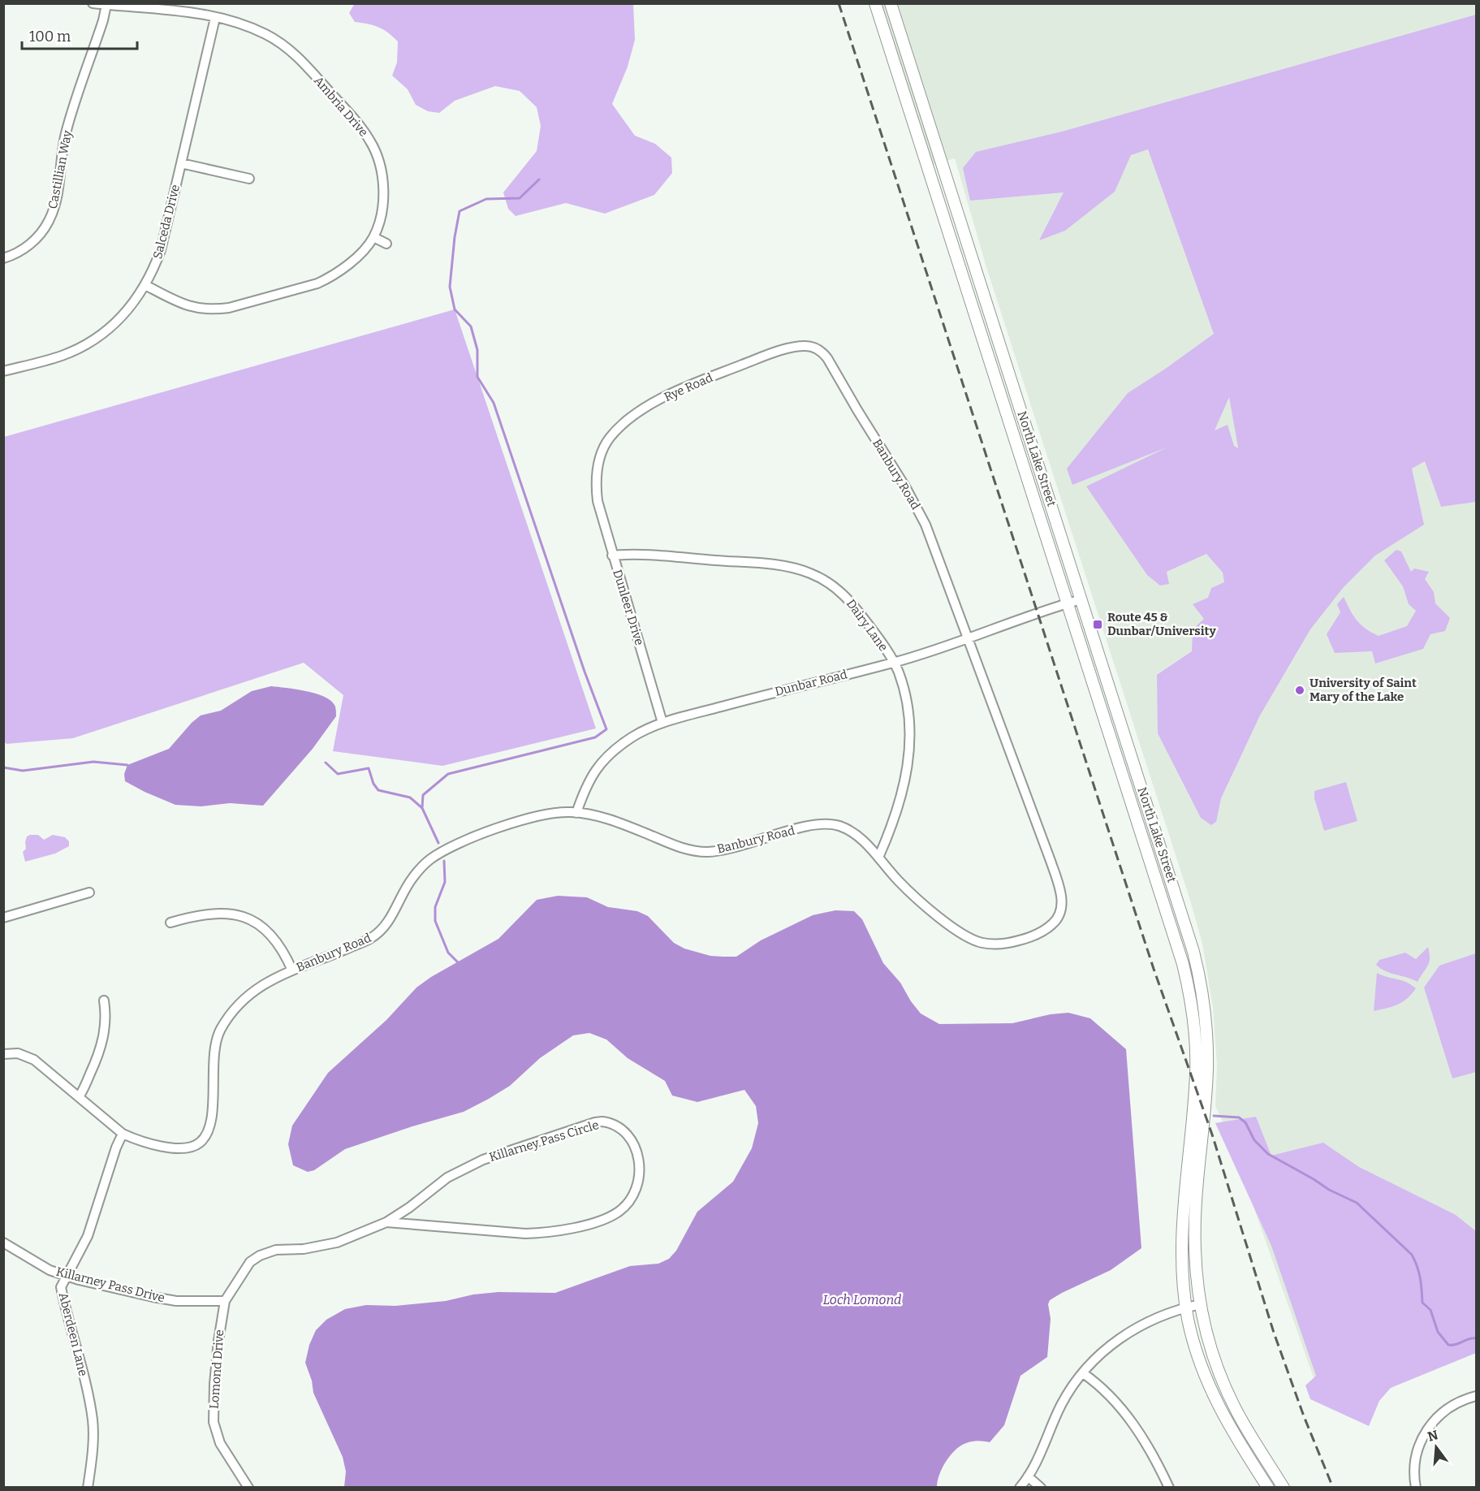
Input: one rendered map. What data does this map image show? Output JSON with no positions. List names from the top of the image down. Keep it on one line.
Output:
{"streets":{"main road":["North Lake Street"],"street":["Ambria Drive","Castillian Way","Salceda Drive","Rye Road","Banbury Road","Dunleer Drive","Dairy Lane","Dunbar Road","Killarney Pass Circle","Killarney Pass Drive","Aberdeen Lane","Lomond Drive"]},"crossings":[["Ambria Drive","Castillian Way"],["Ambria Drive","Salceda Drive"],["Rye Road","Banbury Road"],["Rye Road","Dunleer Drive"],["North Lake Street","Dunbar Road"],["Banbury Road","Dairy Lane"],["Banbury Road","Dunbar Road"],["Banbury Road","Aberdeen Lane"],["Dunleer Drive","Dairy Lane"],["Dunleer Drive","Dunbar Road"],["Dairy Lane","Dunbar Road"],["Killarney Pass Circle","Killarney Pass Drive"],["Killarney Pass Circle","Lomond Drive"],["Killarney Pass Drive","Aberdeen Lane"],["Killarney Pass Drive","Lomond Drive"]],"water":["Loch Lomond"],"places":{"transit":["Route 45 & Dunbar/University"],"other":["University of Saint Mary of the Lake"]},"scale_bar":"100 m","north":"top"}
